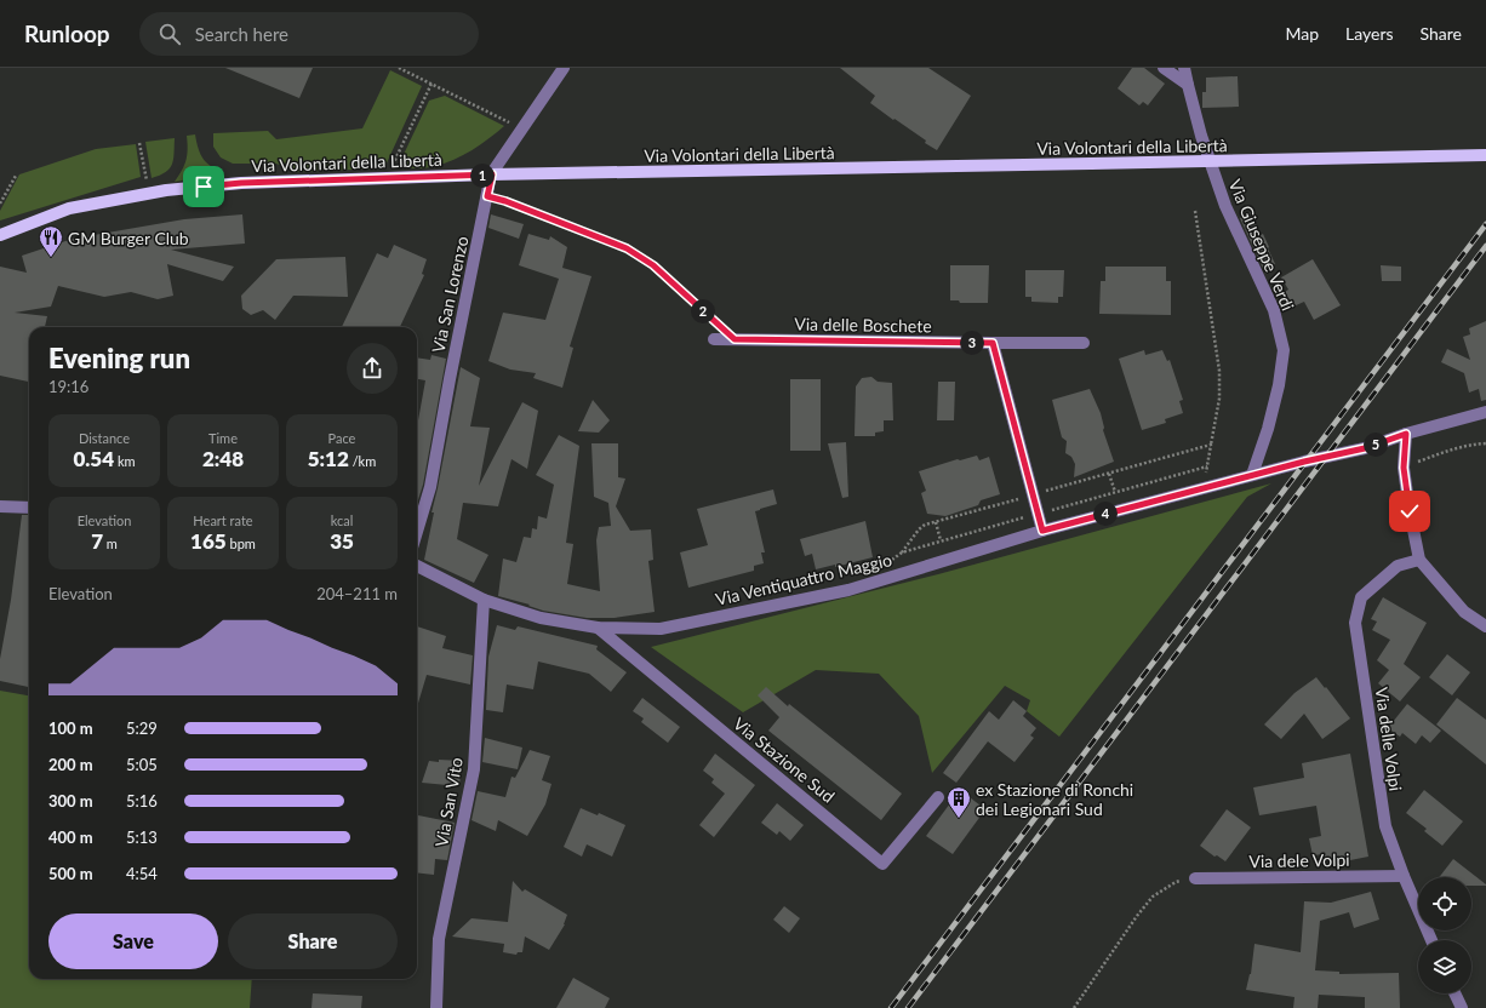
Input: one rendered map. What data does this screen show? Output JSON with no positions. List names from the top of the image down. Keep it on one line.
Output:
{"streets":{"main road":["Via Volontari della Libertà"],"street":["Via Giuseppe Verdi","Via San Lorenzo","Via delle Boschete","Via Ventiquattro Maggio","Via delle Volpi","Via Stazione Sud","Via San Vito","Via dele Volpi"]},"crossings":[["Via Volontari della Libertà","Via San Lorenzo"],["Via Giuseppe Verdi","Via Ventiquattro Maggio"],["Via Ventiquattro Maggio","Via Stazione Sud"],["Via Ventiquattro Maggio","Via San Vito"],["Via delle Volpi","Via dele Volpi"]],"places":{"restaurant":["GM Burger Club"],"building":["ex Stazione di Ronchi dei Legionari Sud"]},"page":{"header":"Runloop","search":"Search here","nav":["Map","Layers","Share"],"pins":["1","2","3","5","4"],"heading":["Evening run","19:16"],"stats":[["Distance","0.54 km"],["Time","2:48"],["Pace","5:12 /km"],["Elevation","7 m"],["Heart rate","165 bpm"],["kcal","35"]],"chart":["Elevation","204–211 m"],"list":[{"name":"100 m","note":"5:29"},{"name":"200 m","note":"5:05"},{"name":"300 m","note":"5:16"},{"name":"400 m","note":"5:13"},{"name":"500 m","note":"4:54"}],"buttons":["Save","Share"]}}
